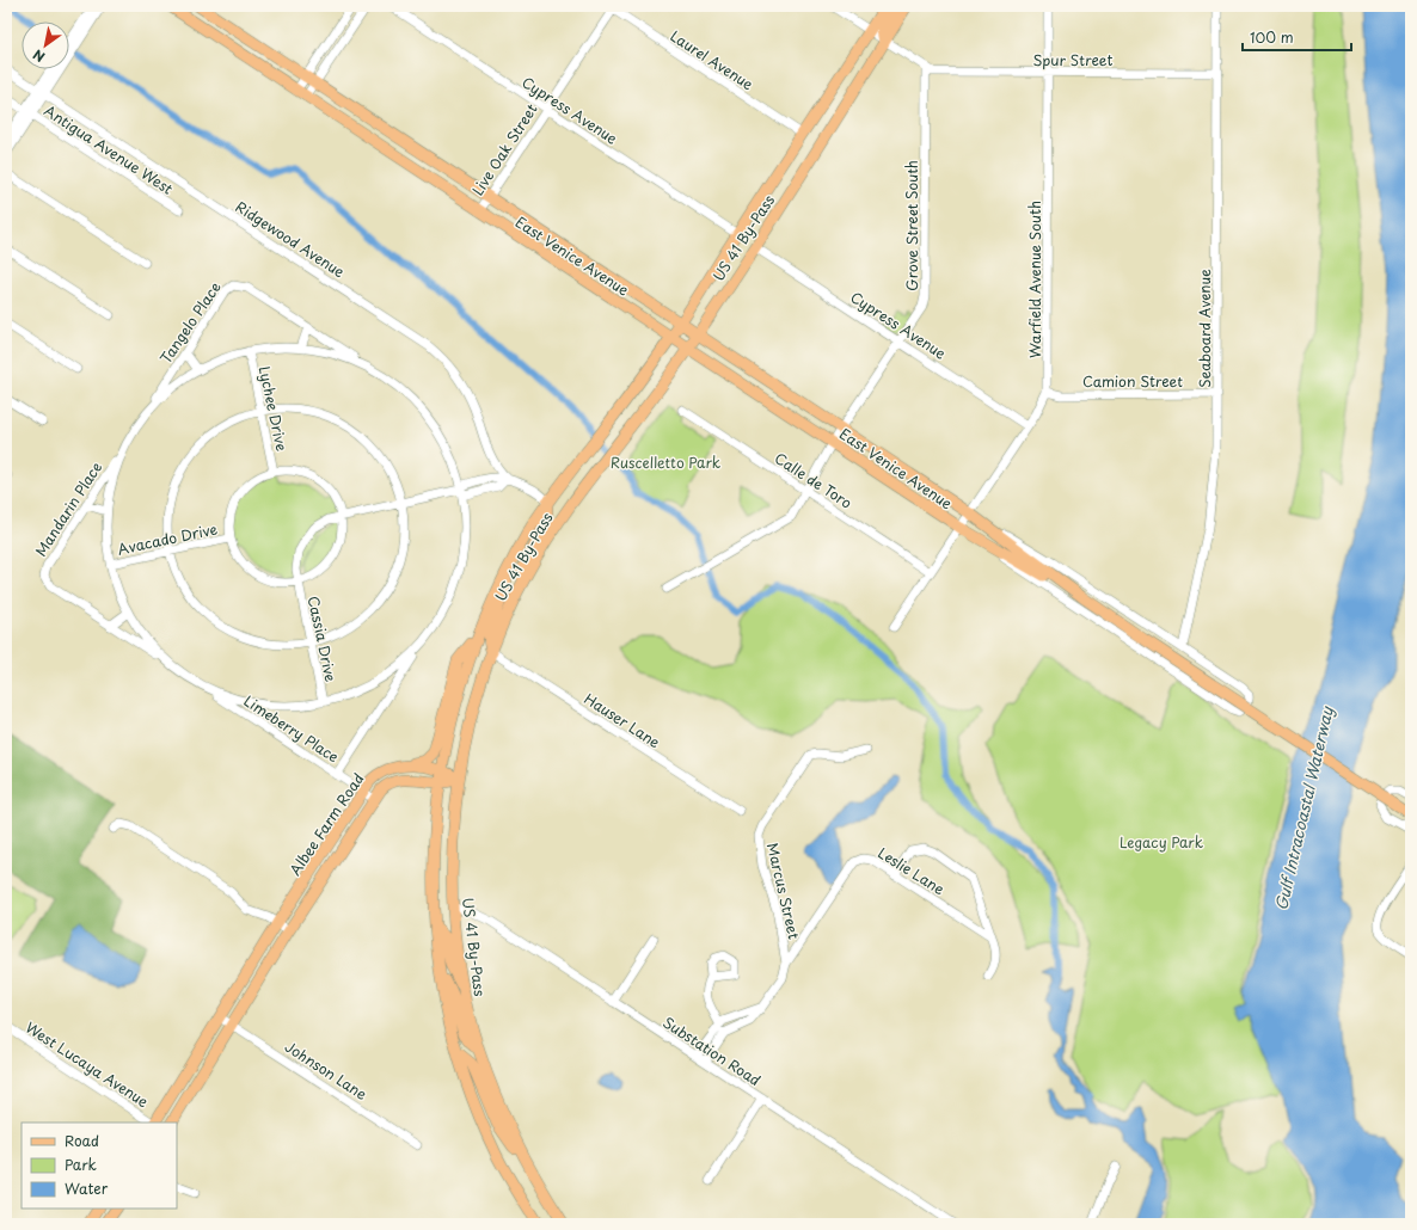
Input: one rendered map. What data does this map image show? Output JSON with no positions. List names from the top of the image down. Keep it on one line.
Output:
{"streets":{"main road":["US 41 By-Pass","East Venice Avenue","Albee Farm Road"],"street":["Laurel Avenue","Spur Street","Cypress Avenue","Antigua Avenue West","Live Oak Street","Grove Street South","Ridgewood Avenue","Warfield Avenue South","Tangelo Place","Seaboard Avenue","Camion Street","Lychee Drive","Calle de Toro","Mandarin Place","Avacado Drive","Cassia Drive","Hauser Lane","Limeberry Place","Leslie Lane","Marcus Street","Substation Road","West Lucaya Avenue","Johnson Lane"]},"crossings":[["Laurel Avenue","Live Oak Street"],["Laurel Avenue","US 41 By-Pass"],["Spur Street","Grove Street South"],["Spur Street","Warfield Avenue South"],["Spur Street","Seaboard Avenue"],["Cypress Avenue","Live Oak Street"],["Cypress Avenue","Grove Street South"],["Cypress Avenue","US 41 By-Pass"],["Cypress Avenue","Warfield Avenue South"],["Live Oak Street","East Venice Avenue"],["Grove Street South","East Venice Avenue"],["Grove Street South","Calle de Toro"],["US 41 By-Pass","East Venice Avenue"],["US 41 By-Pass","Hauser Lane"],["US 41 By-Pass","Albee Farm Road"],["US 41 By-Pass","Substation Road"],["Ridgewood Avenue","Cassia Drive"],["East Venice Avenue","Warfield Avenue South"],["East Venice Avenue","Seaboard Avenue"],["Warfield Avenue South","Camion Street"],["Warfield Avenue South","Calle de Toro"],["Seaboard Avenue","Camion Street"],["Albee Farm Road","Johnson Lane"],["Leslie Lane","Marcus Street"],["Leslie Lane","Substation Road"]],"water":["Gulf Intracoastal Waterway"],"parks":["Ruscelletto Park","Legacy Park"],"legend":["Road","Park","Water"],"scale_bar":"100 m","north":"bottom left"}
